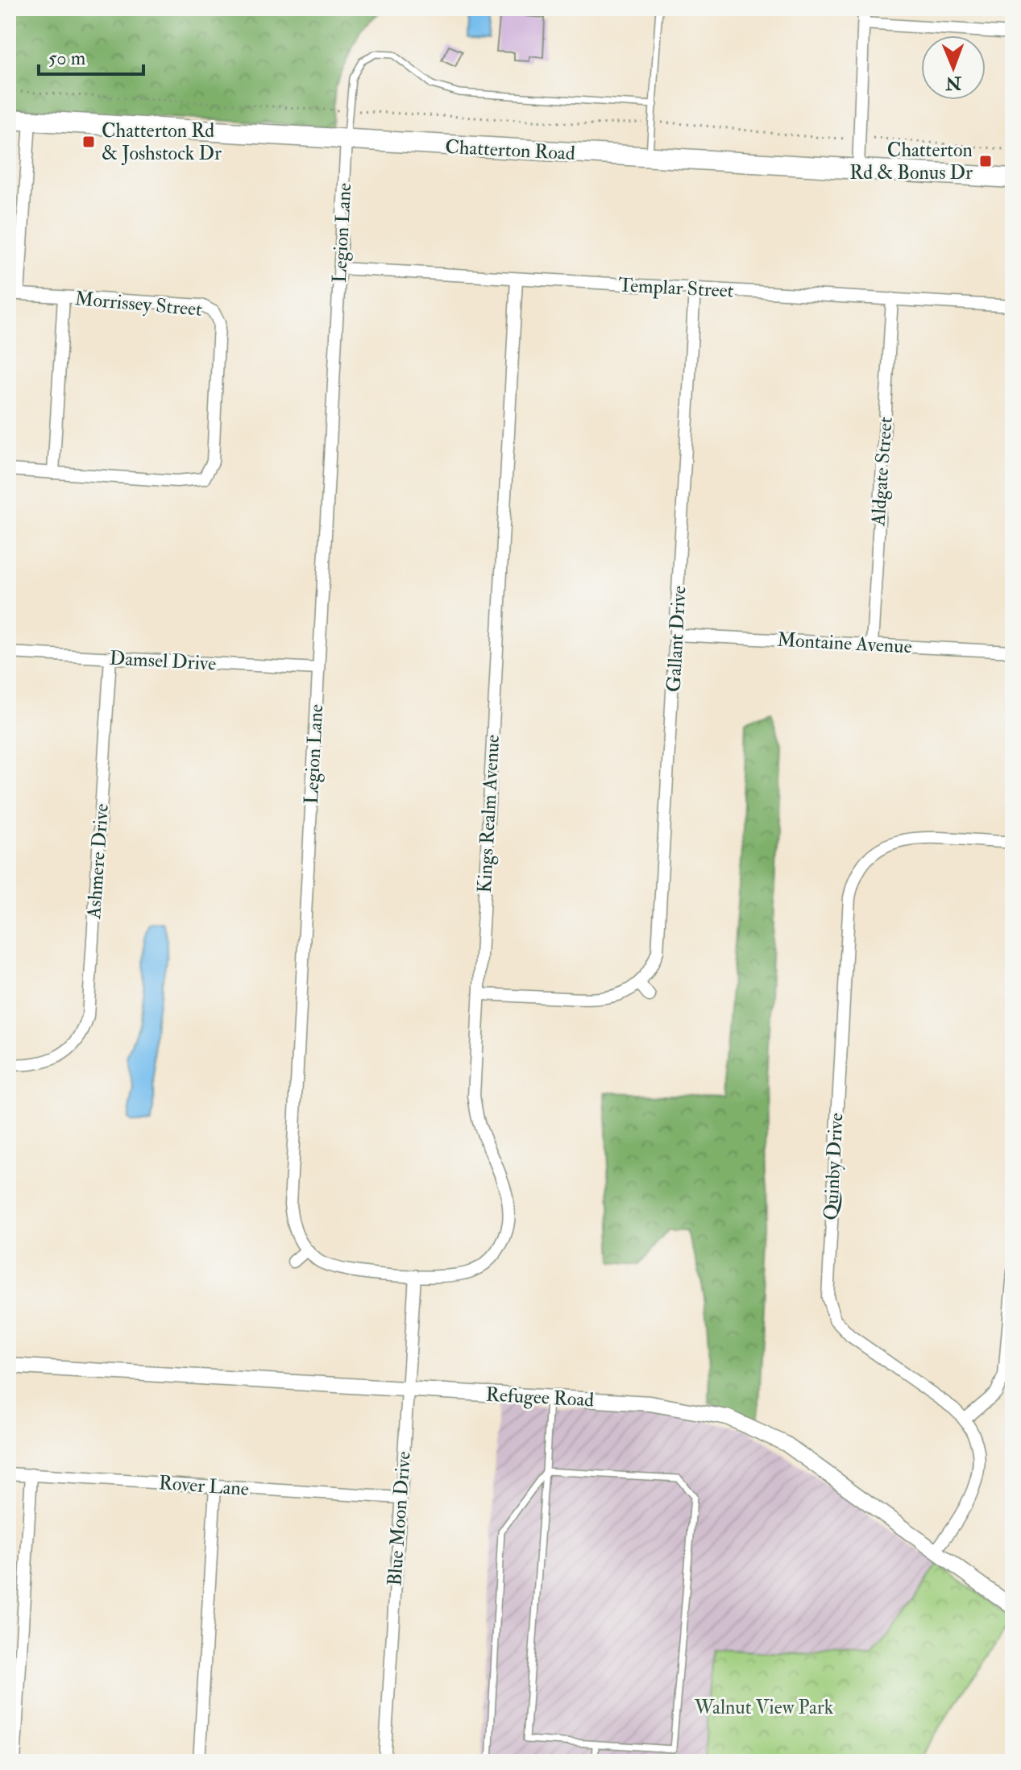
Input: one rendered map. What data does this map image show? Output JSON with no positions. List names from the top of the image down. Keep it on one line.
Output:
{"streets":{"main road":["Chatterton Road"],"street":["Legion Lane","Templar Street","Morrissey Street","Aldgate Street","Gallant Drive","Montaine Avenue","Damsel Drive","Kings Realm Avenue","Ashmere Drive","Quinby Drive","Refugee Road","Rover Lane","Blue Moon Drive"]},"crossings":[["Chatterton Road","Legion Lane"],["Legion Lane","Templar Street"],["Legion Lane","Damsel Drive"],["Templar Street","Aldgate Street"],["Templar Street","Gallant Drive"],["Templar Street","Kings Realm Avenue"],["Aldgate Street","Montaine Avenue"],["Gallant Drive","Montaine Avenue"],["Damsel Drive","Ashmere Drive"],["Kings Realm Avenue","Blue Moon Drive"],["Refugee Road","Blue Moon Drive"],["Rover Lane","Blue Moon Drive"]],"parks":["Walnut View Park"],"places":{"transit":["Chatterton Rd & Joshstock Dr","Chatterton Rd & Bonus Dr"]},"scale_bar":"50 m","north":"bottom"}
